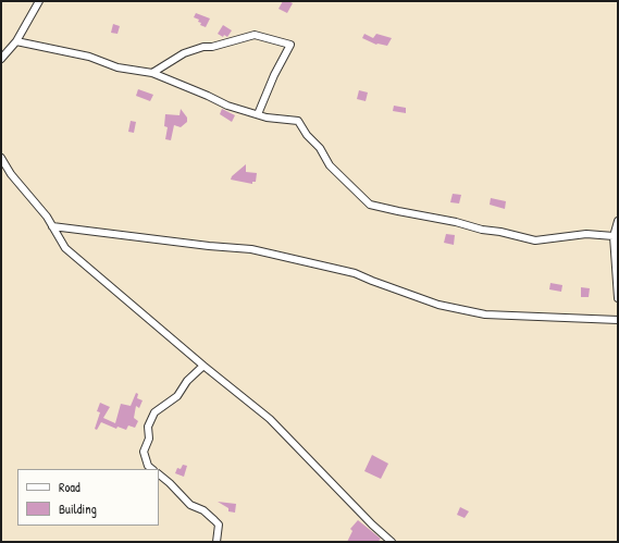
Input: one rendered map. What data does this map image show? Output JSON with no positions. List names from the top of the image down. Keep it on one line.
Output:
{"legend":["Road","Building"]}
